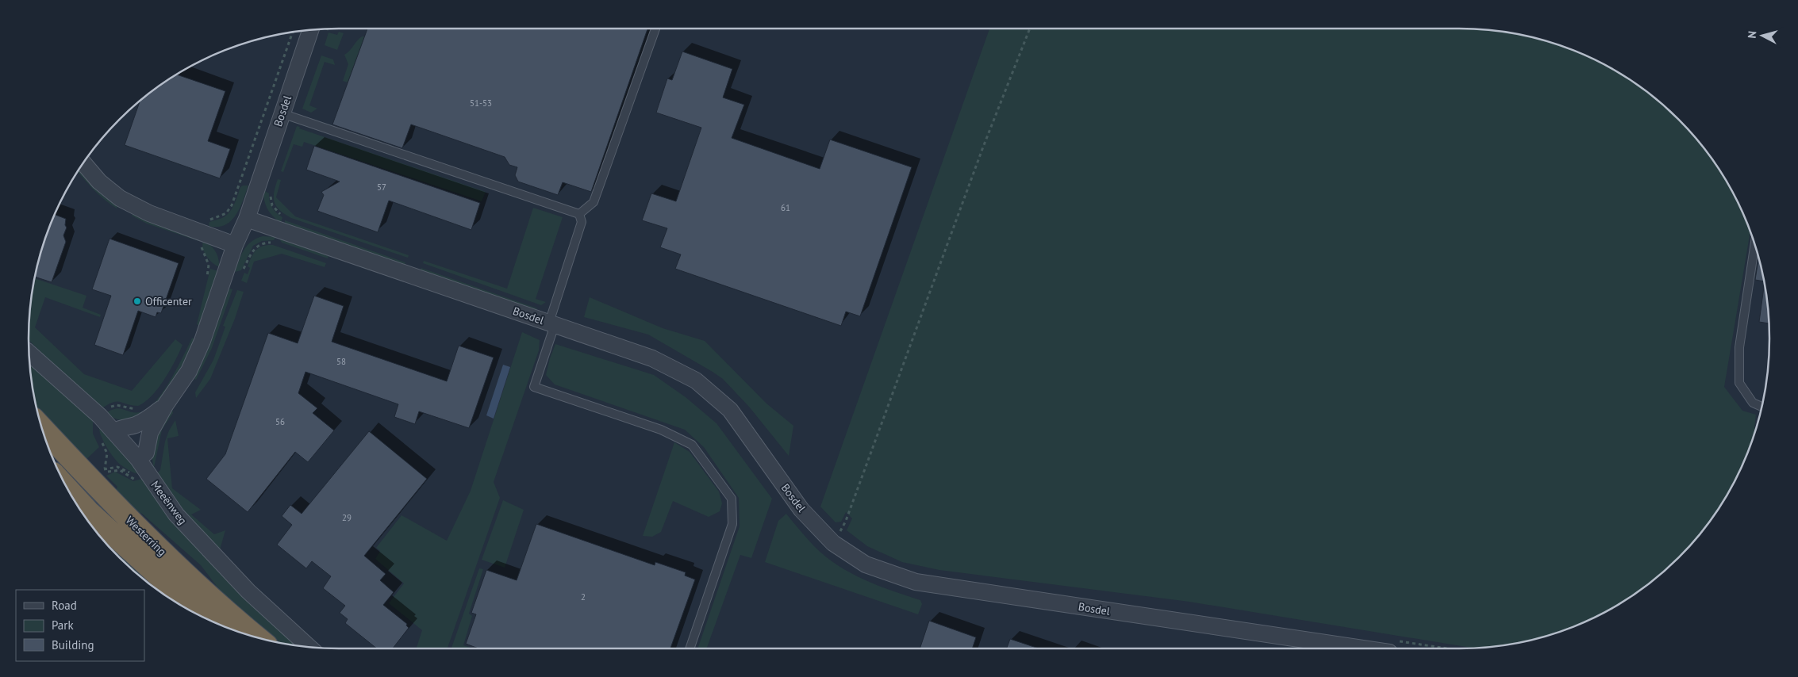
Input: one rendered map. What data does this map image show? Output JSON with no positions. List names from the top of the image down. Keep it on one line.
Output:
{"streets":{"highway":["Westerring"],"street":["Bosdel","Meeënweg"]},"crossings":[["Bosdel","Meeënweg"]],"places":["Officenter"],"house_numbers":["51-53","57","61","58","56","29","2"],"legend":["Road","Park","Building"],"north":"left"}
